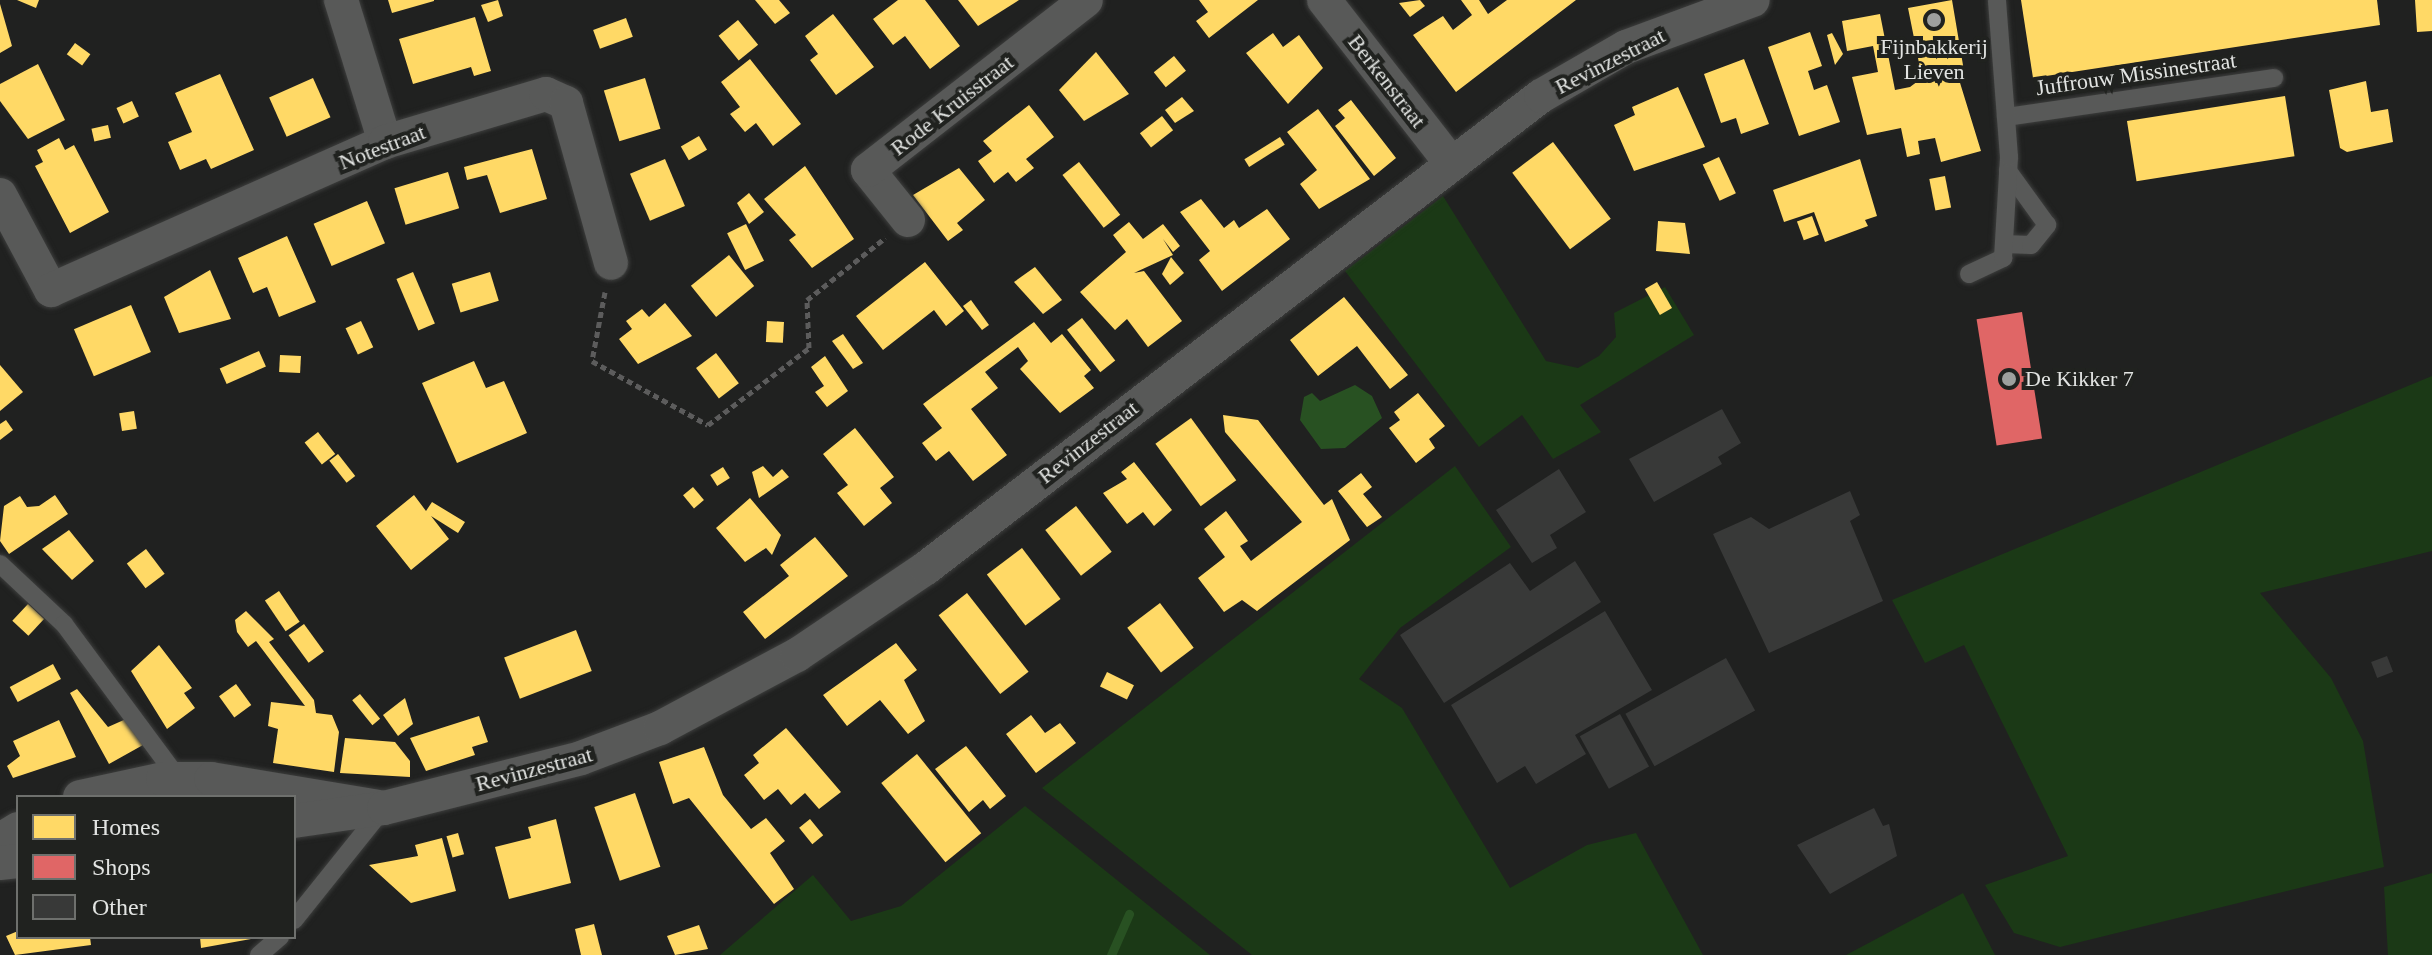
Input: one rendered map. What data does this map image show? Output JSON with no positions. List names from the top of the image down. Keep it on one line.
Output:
{"streets":{"street":["Revinzestraat","Berkenstraat","Rode Kruisstraat","Notestraat"],"lane":["Juffrouw Missinestraat"]},"crossings":[["Revinzestraat","Berkenstraat"]],"places":["Fijnbakkerij Lieven","De Kikker 7"],"legend":["Homes","Shops","Other"]}
